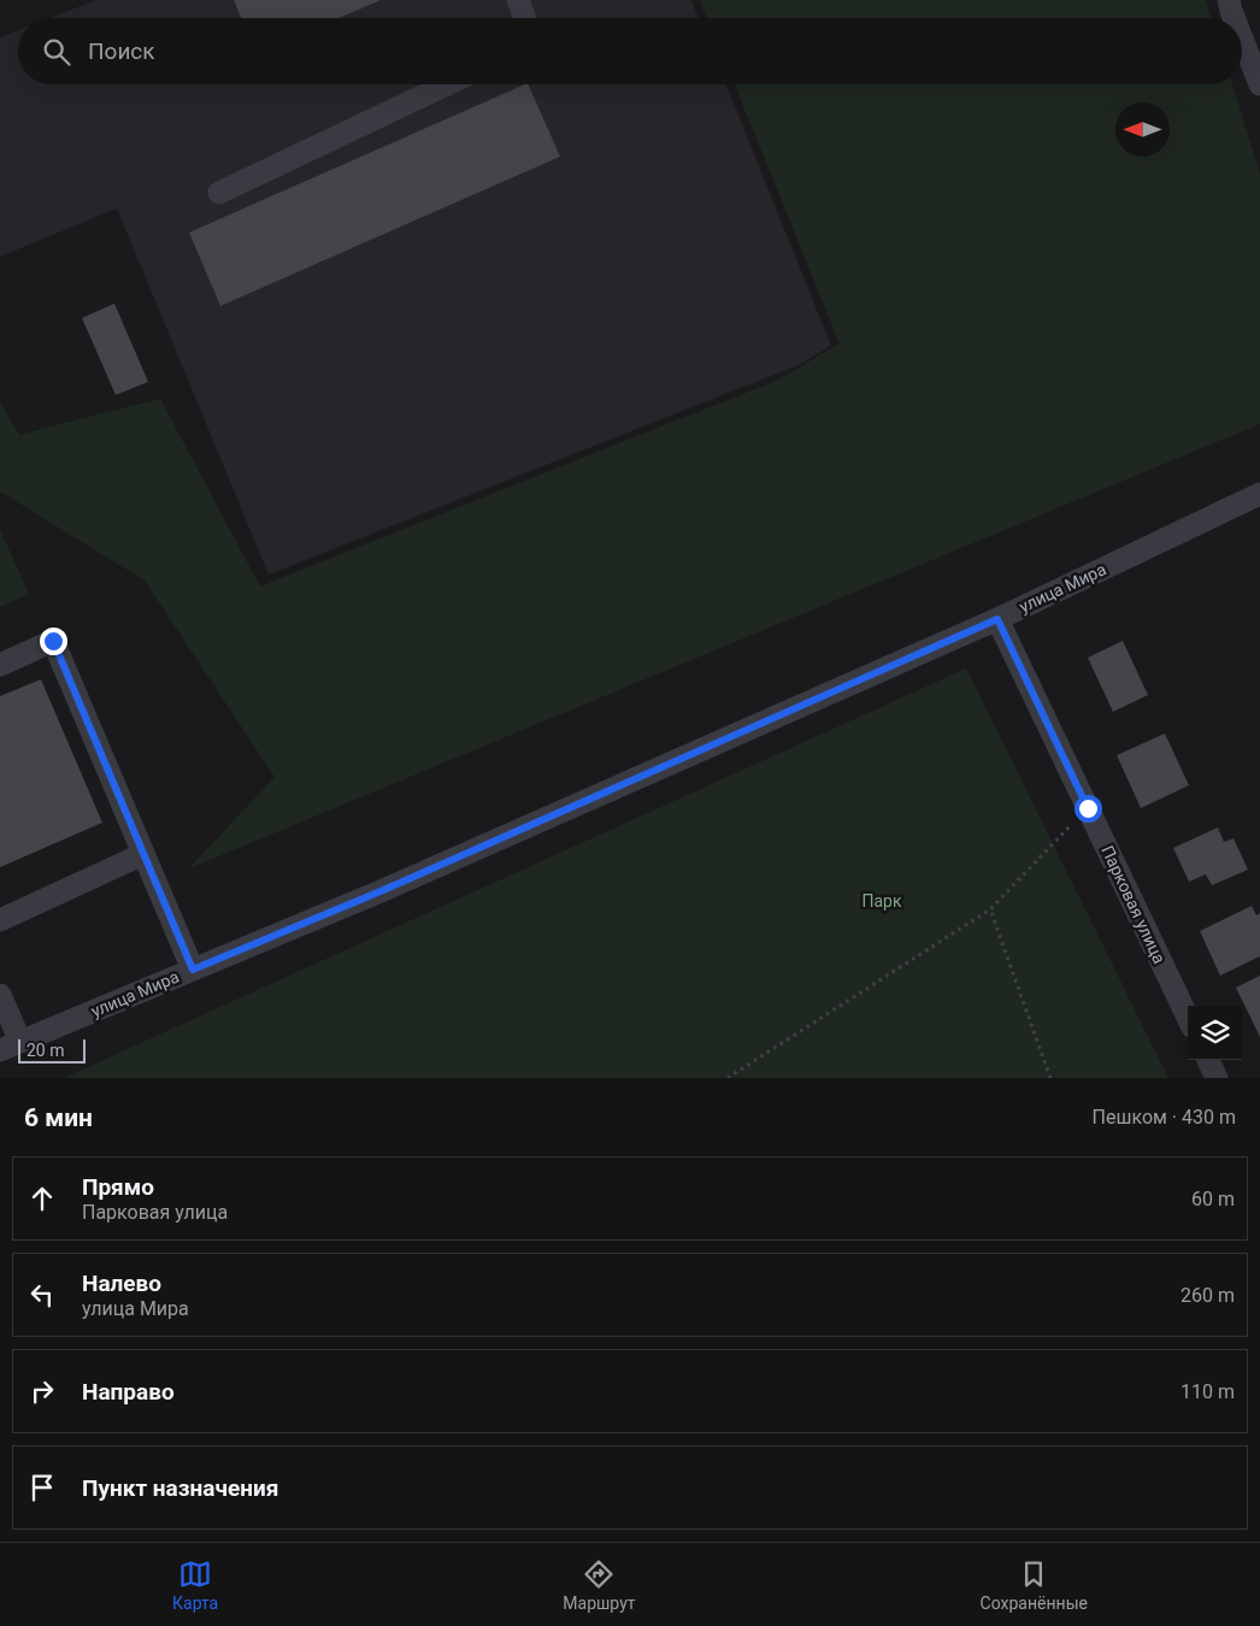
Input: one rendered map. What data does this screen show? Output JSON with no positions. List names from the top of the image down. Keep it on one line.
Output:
{"streets":{"street":["улица Мира","Парковая улица"]},"crossings":[["улица Мира","Парковая улица"]],"parks":["Парк"],"scale_bar":"20 m","north":"left","page":{"search":"Поиск","scale":"20 m","heading":["6 мин","Пешком · 430 m"],"list":[["Прямо","Парковая улица","60 m"],["Налево","улица Мира","260 m"],["Направо","110 m"],"Пункт назначения"],"nav":["Карта","Маршрут","Сохранённые"]}}
